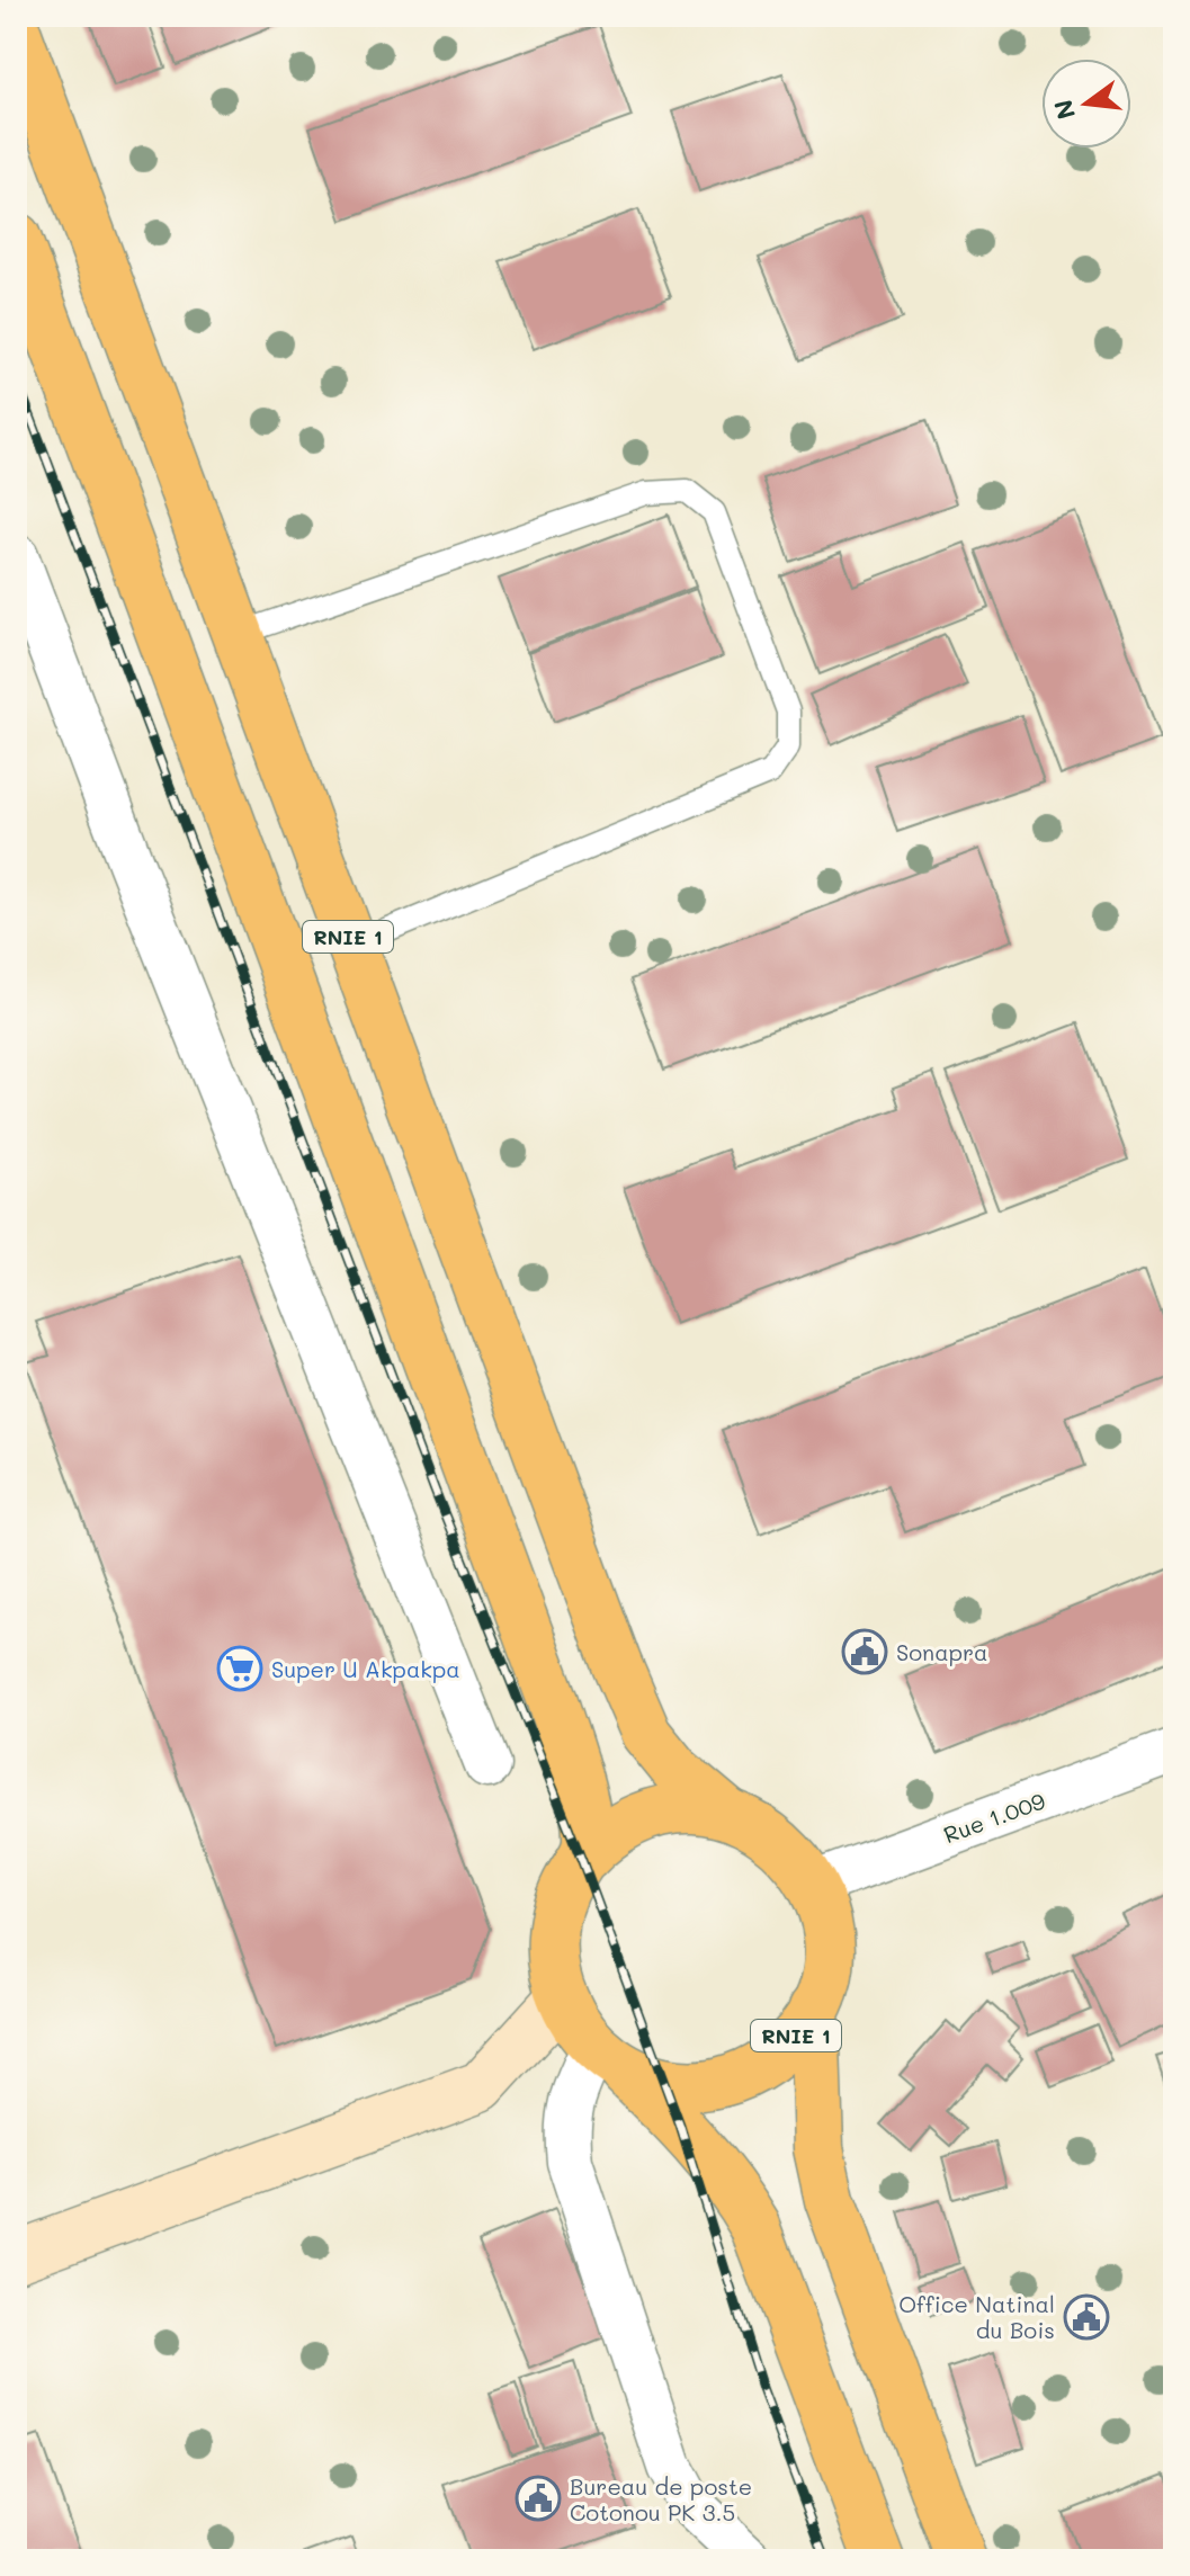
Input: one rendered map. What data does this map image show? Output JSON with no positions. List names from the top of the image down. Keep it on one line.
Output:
{"streets":{"highway":["RNIE 1"],"street":["Rue 1.009"]},"crossings":[["RNIE 1","Rue 1.009"]],"places":{"public building":["Sonapra","Office Natinal du Bois","Bureau de poste Cotonou PK 3.5"],"supermarket":["Super U Akpakpa"]},"north":"left"}
